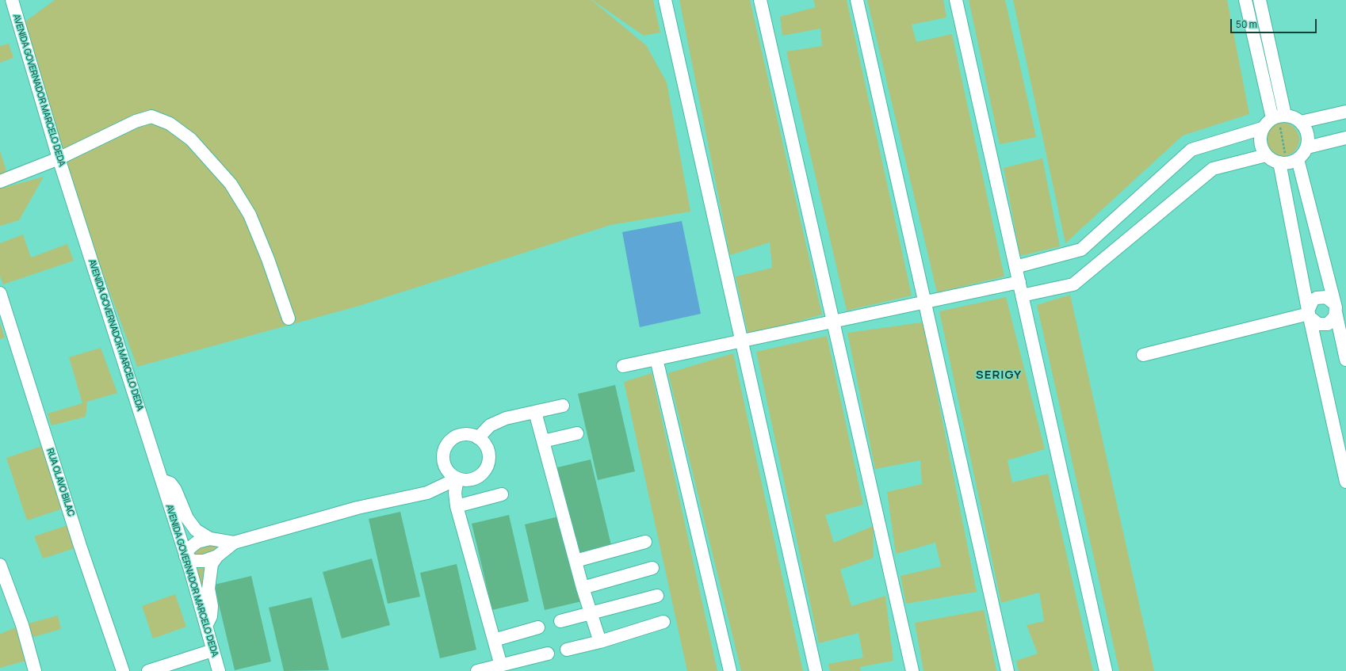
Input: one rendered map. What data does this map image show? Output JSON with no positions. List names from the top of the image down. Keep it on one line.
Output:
{"streets":{"street":["AVENIDA GOVERNADOR MARCELO DEDA","RUA OLAVO BILAC"]},"districts":["SERIGY"],"scale_bar":"50 m"}
